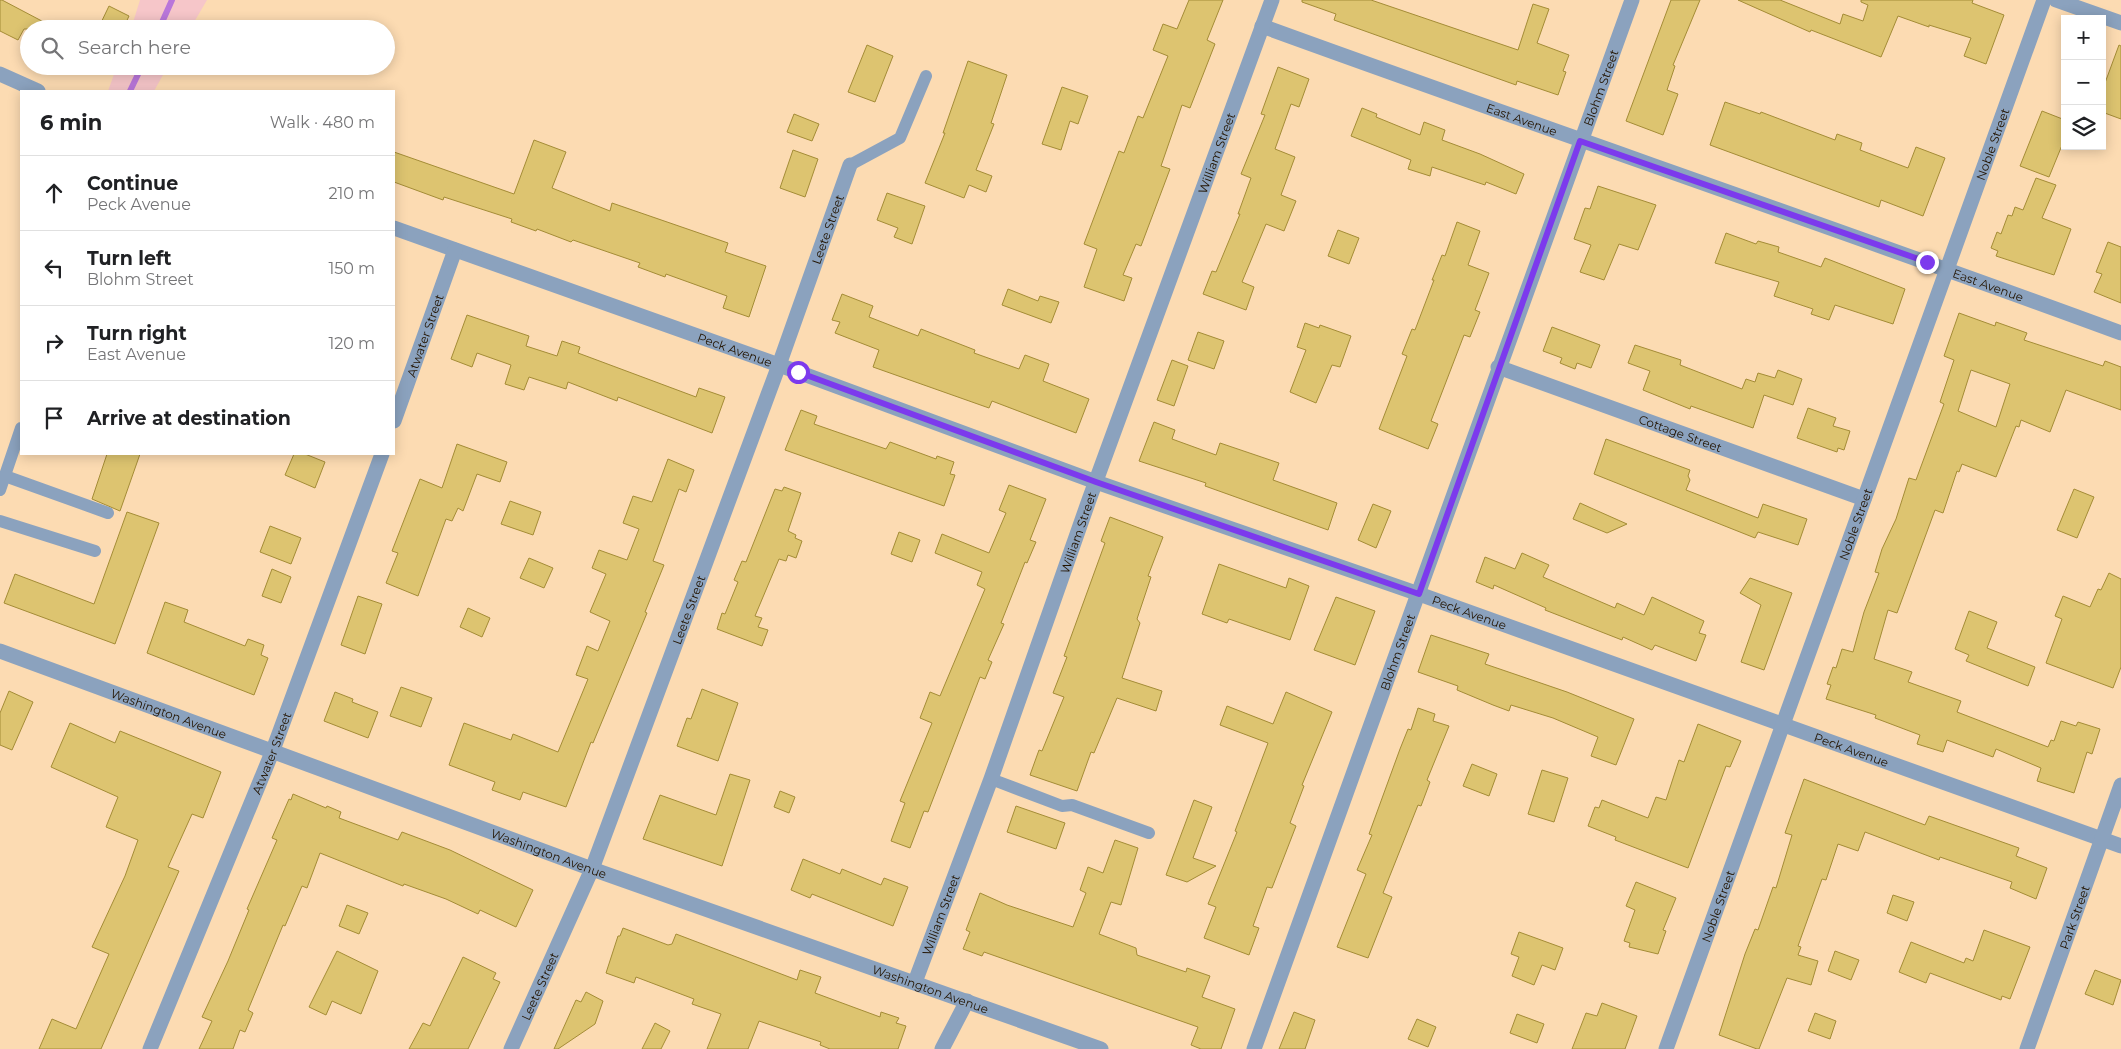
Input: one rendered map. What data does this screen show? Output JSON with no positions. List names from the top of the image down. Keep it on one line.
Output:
{"streets":{"street":["Blohm Street","East Avenue","Noble Street","William Street","Leete Street","Atwater Street","Peck Avenue","Cottage Street","Washington Avenue","Park Street"]},"crossings":[["Blohm Street","East Avenue"],["Blohm Street","Peck Avenue"],["Blohm Street","Cottage Street"],["East Avenue","Noble Street"],["East Avenue","William Street"],["Noble Street","Peck Avenue"],["Noble Street","Cottage Street"],["William Street","Peck Avenue"],["William Street","Washington Avenue"],["Leete Street","Peck Avenue"],["Leete Street","Washington Avenue"],["Atwater Street","Peck Avenue"],["Atwater Street","Washington Avenue"],["Peck Avenue","Park Street"]],"page":{"map_buttons":["+","−"],"search":"Search here","heading":["6 min","Walk · 480 m"],"list":[["Continue","Peck Avenue","210 m"],["Turn left","Blohm Street","150 m"],["Turn right","East Avenue","120 m"],"Arrive at destination"]}}
